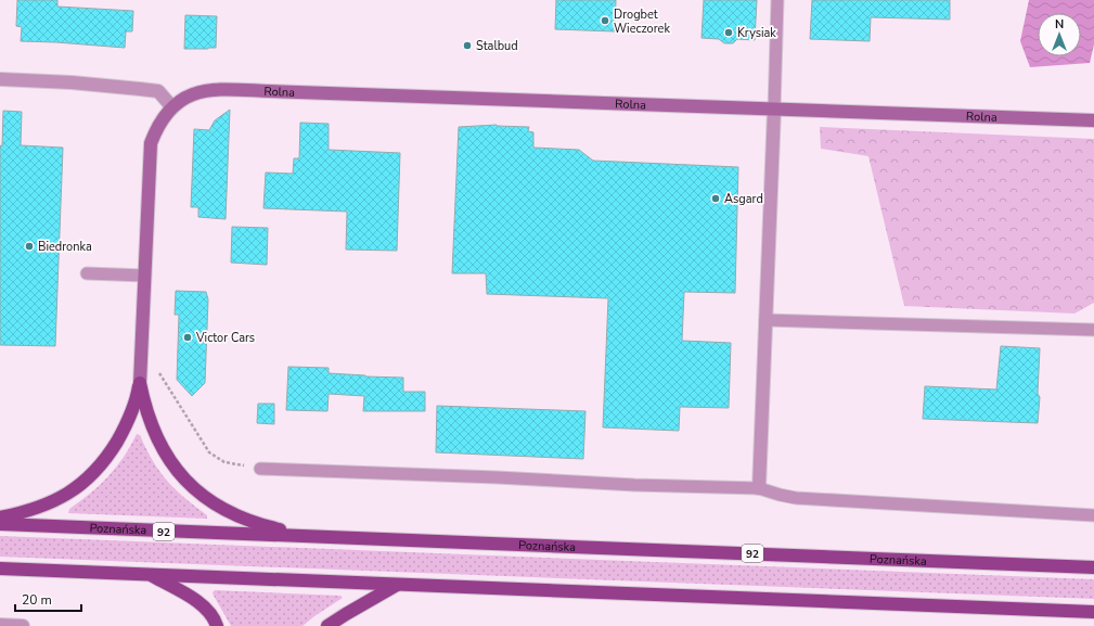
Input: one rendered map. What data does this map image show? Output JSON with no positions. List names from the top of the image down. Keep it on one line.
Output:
{"streets":{"main road":["Poznańska","92"],"street":["Rolna"]},"places":["Drogbet Wieczorek","Krysiak","Stalbud","Asgard","Biedronka","Victor Cars"],"scale_bar":"20 m","north":"top"}
